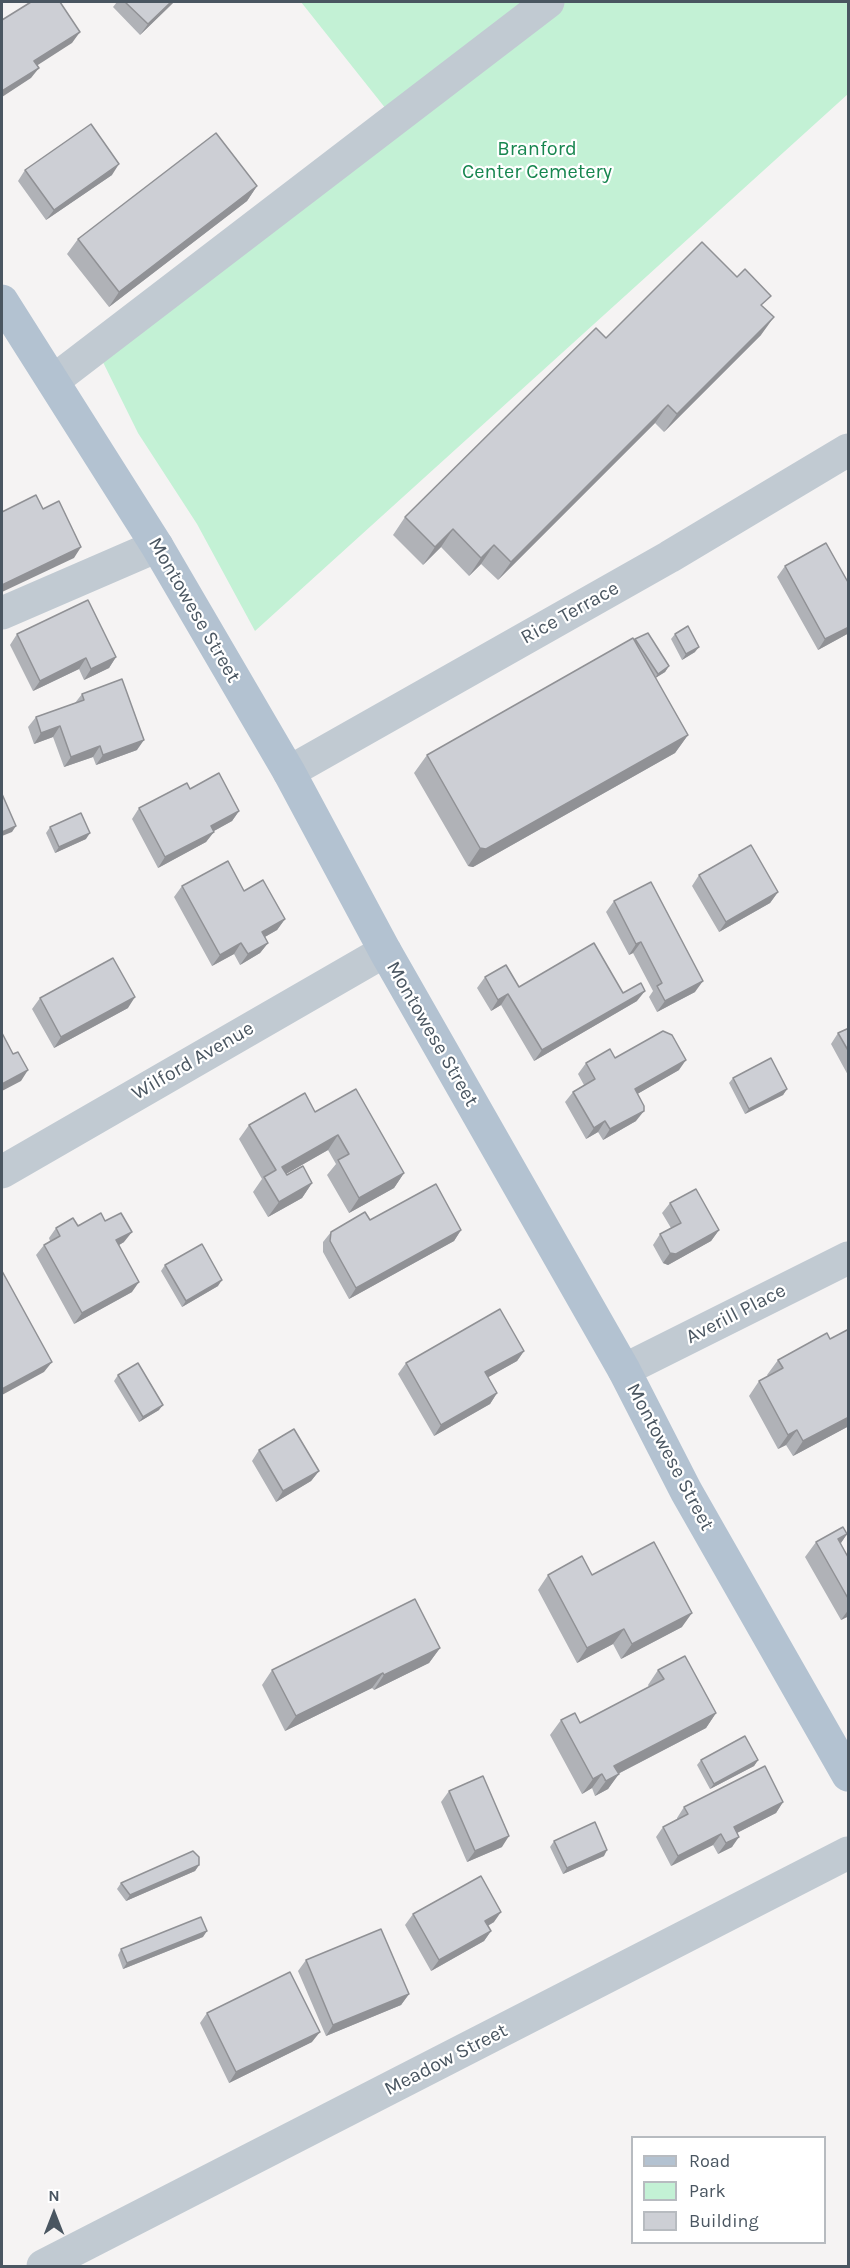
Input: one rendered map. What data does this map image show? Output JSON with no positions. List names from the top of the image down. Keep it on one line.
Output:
{"streets":{"main road":["Montowese Street"],"street":["Rice Terrace","Wilford Avenue","Averill Place","Meadow Street"]},"crossings":[["Montowese Street","Rice Terrace"],["Montowese Street","Wilford Avenue"],["Montowese Street","Averill Place"]],"parks":["Branford Center Cemetery"],"legend":["Road","Park","Building"],"north":"top"}
